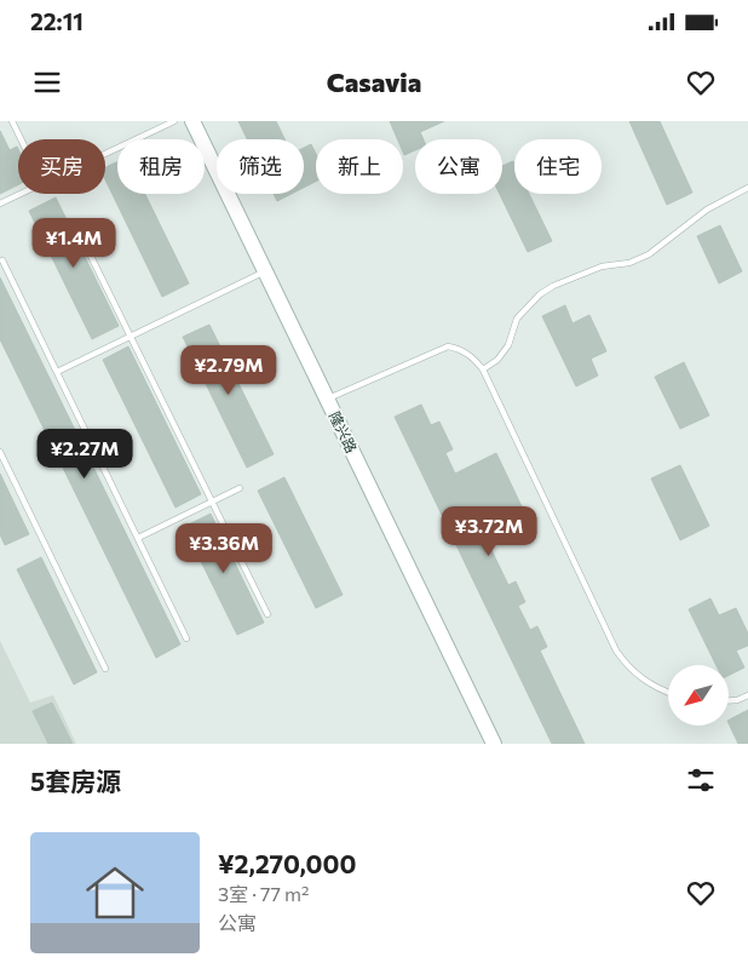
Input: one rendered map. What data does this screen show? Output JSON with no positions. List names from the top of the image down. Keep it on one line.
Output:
{"streets":{"street":["隆兴路"]},"north":"bottom left","page":{"status":"22:11","header":"Casavia","chip":["买房","租房","筛选","新上","公寓","住宅"],"price":["¥1.4M","¥2.79M","¥2.27M","¥3.72M","¥3.36M"],"heading":"5套房源","list":[{"name":"¥2,270,000","note":"3室 · 77 m² · 公寓"}]}}
